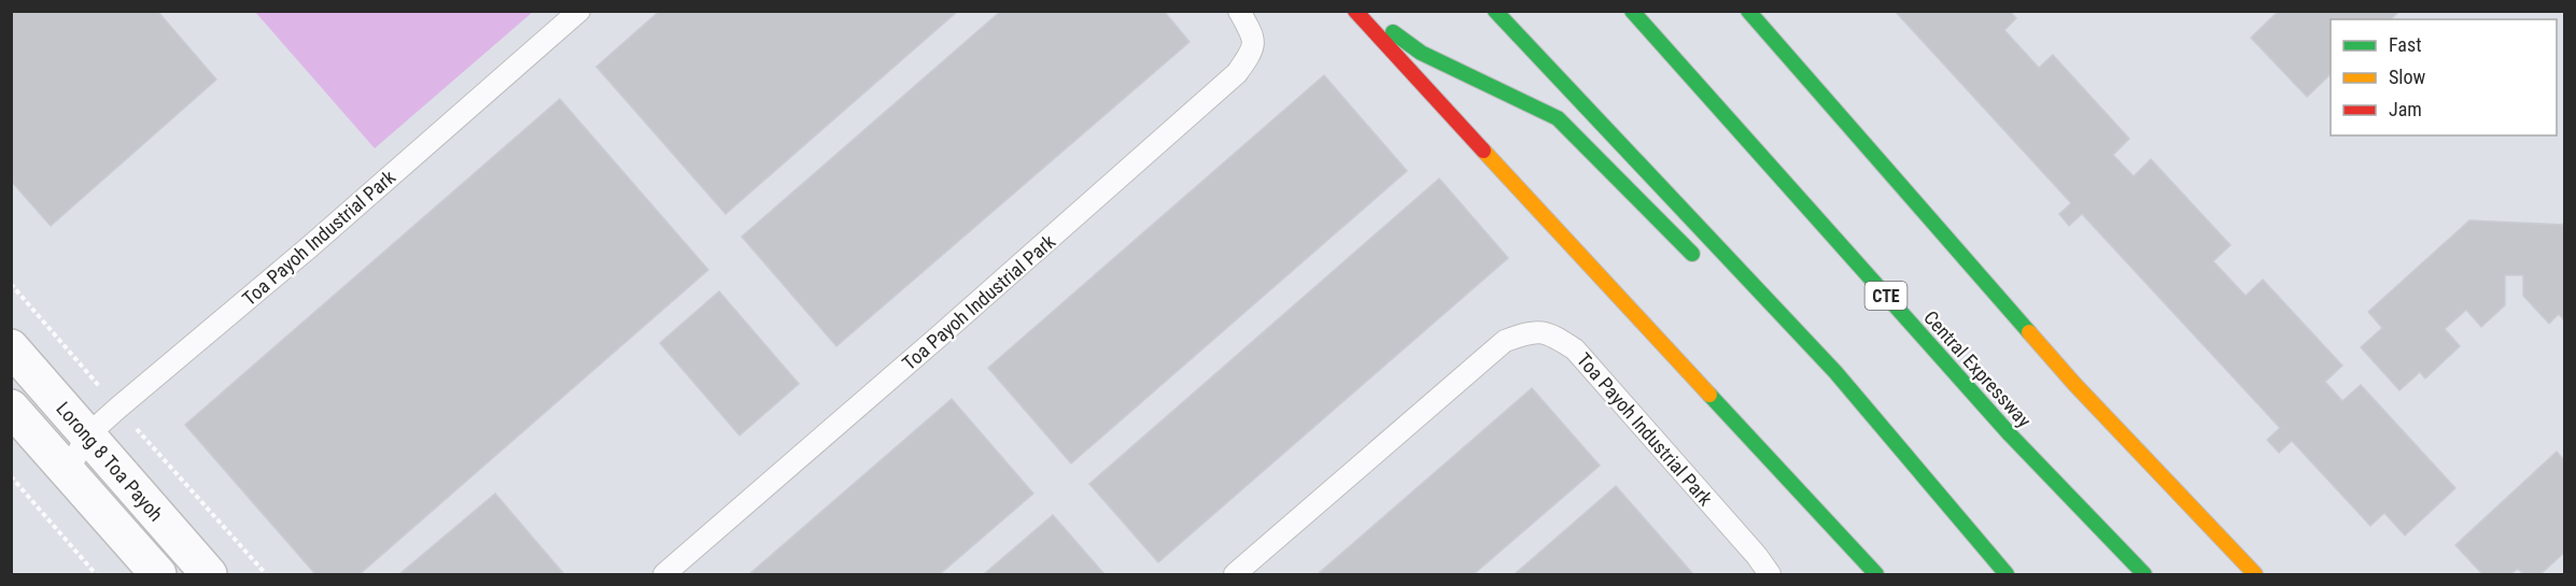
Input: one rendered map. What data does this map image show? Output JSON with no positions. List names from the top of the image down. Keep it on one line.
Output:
{"streets":{"highway":["CTE","Central Expressway"],"street":["Lorong 8 Toa Payoh"],"lane":["Toa Payoh Industrial Park"]},"crossings":[["Toa Payoh Industrial Park","Lorong 8 Toa Payoh"]],"legend":["Fast","Slow","Jam"]}
